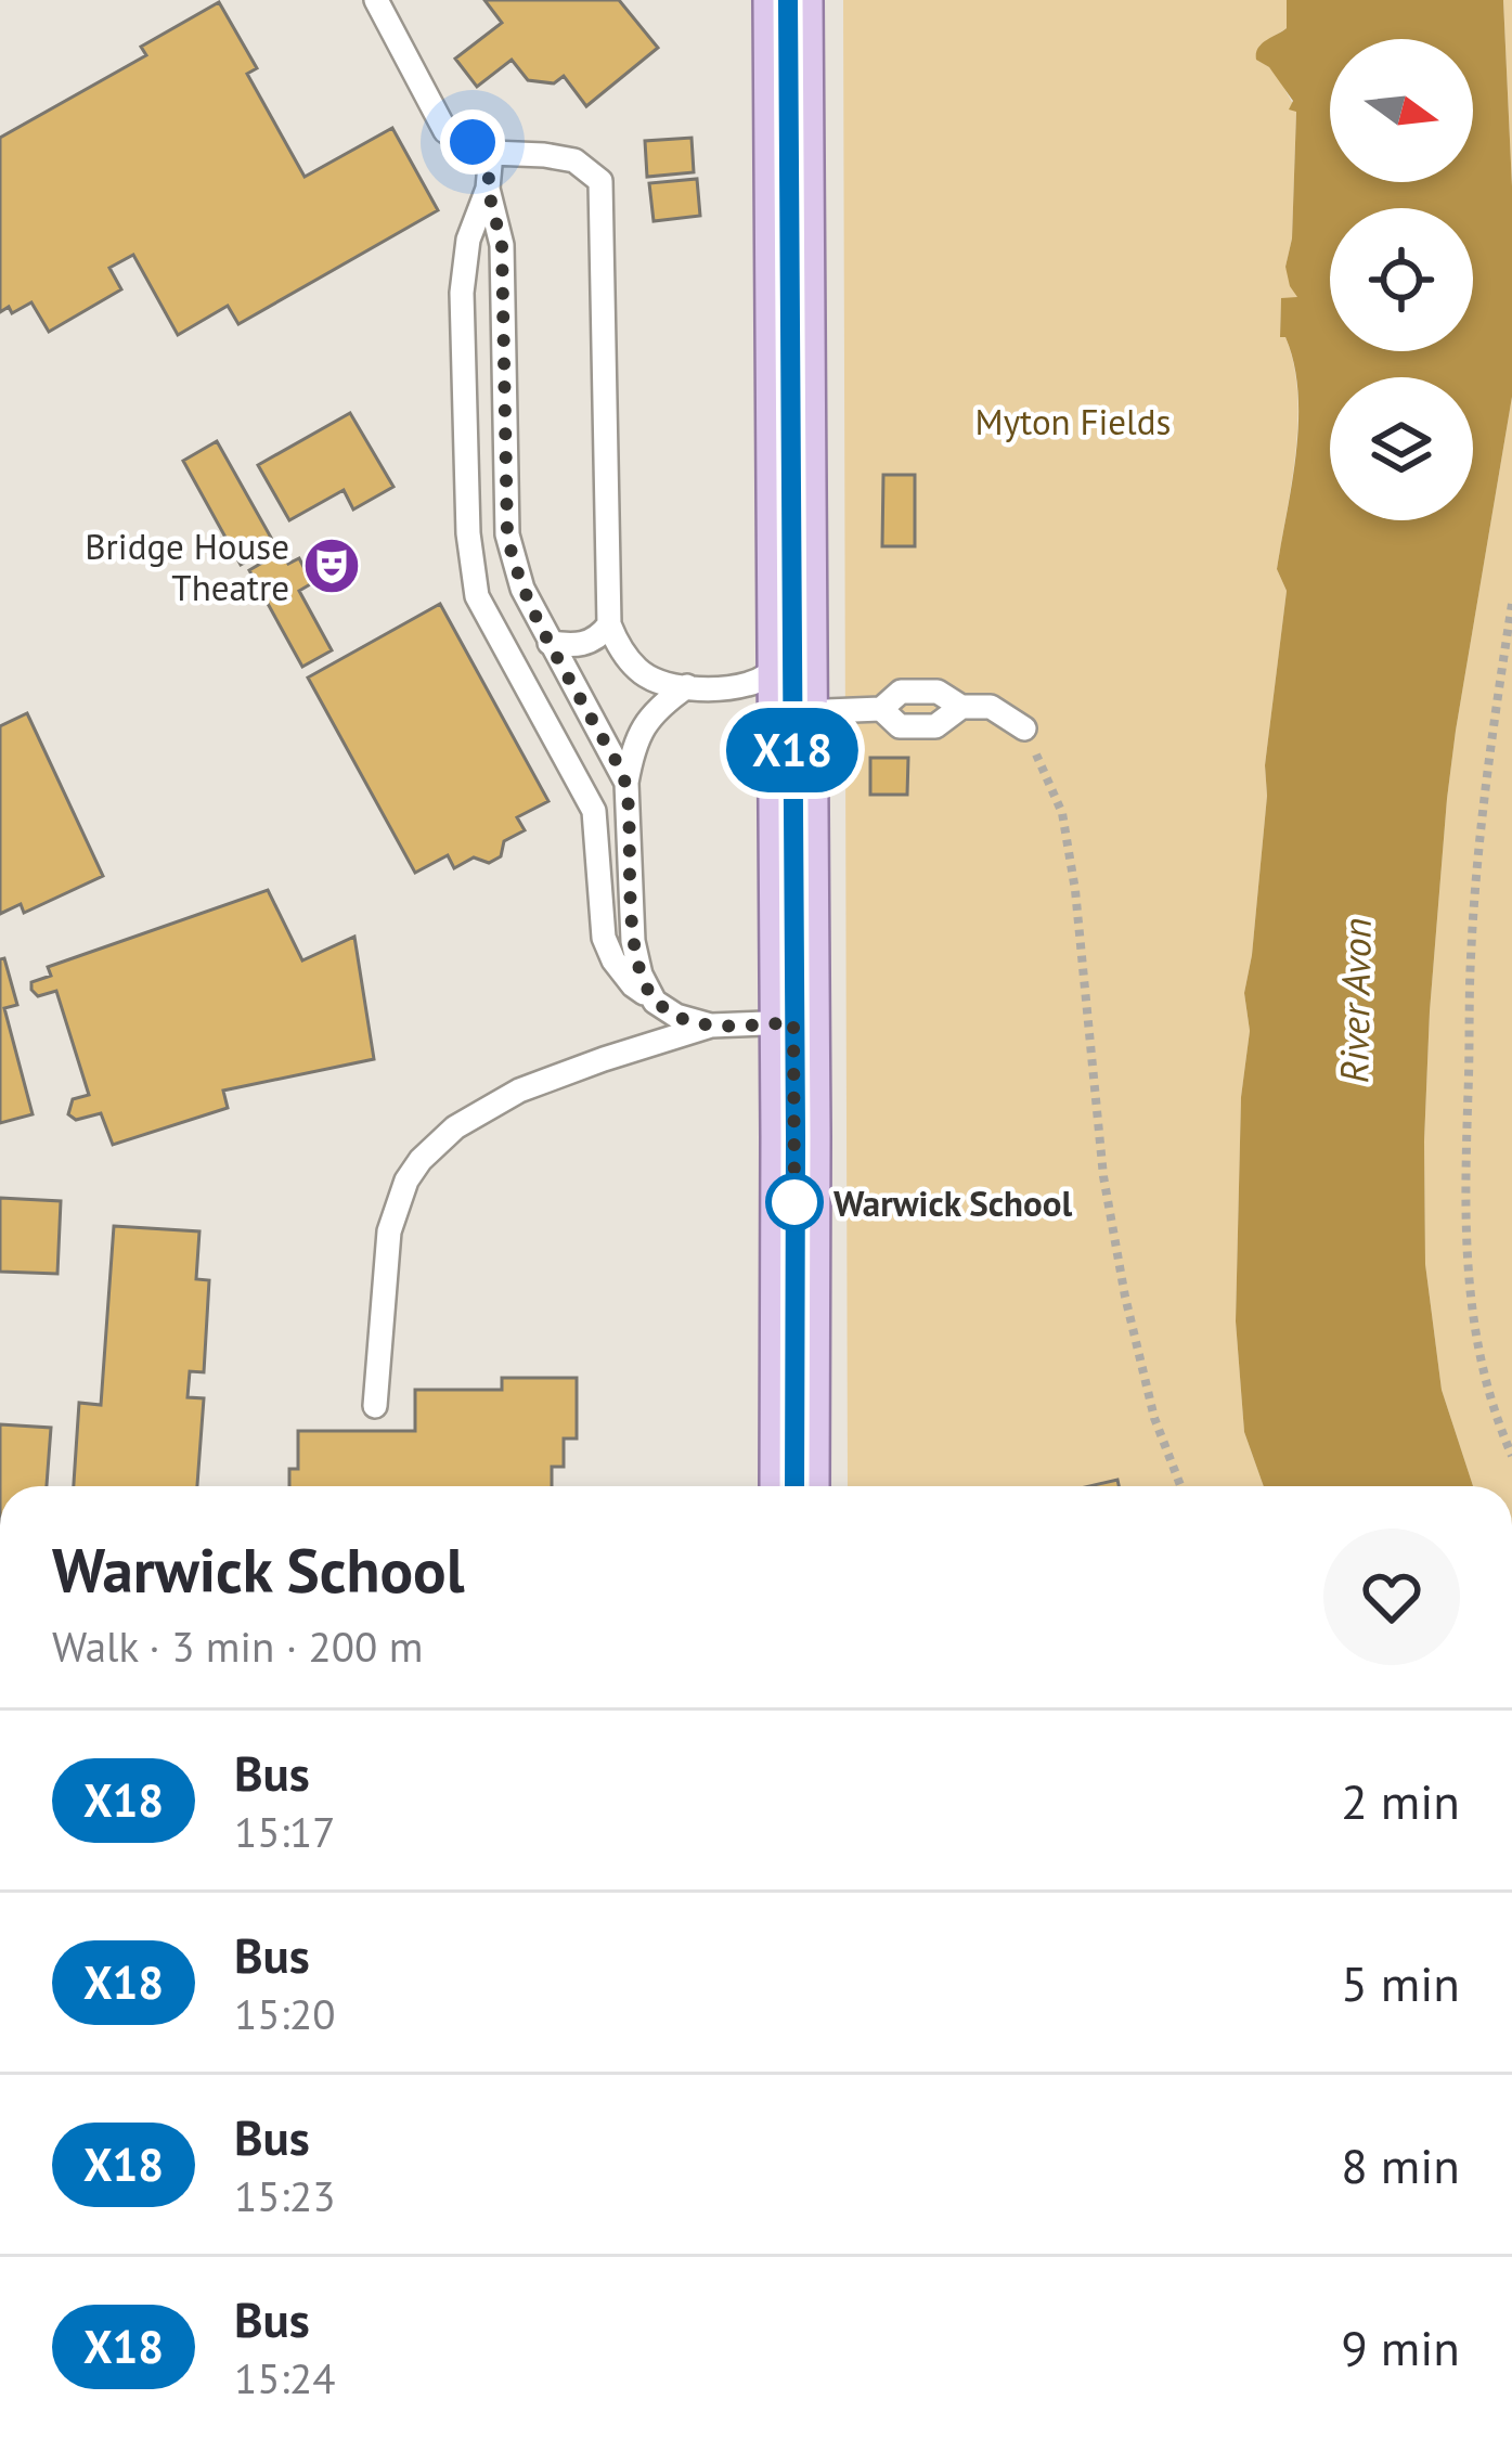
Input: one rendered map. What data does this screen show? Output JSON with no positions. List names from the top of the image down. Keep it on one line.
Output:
{"water":["River Avon"],"parks":["Myton Fields"],"places":{"theatre":["Bridge House Theatre"],"other":["Warwick School"]},"lines":["bus line X18"],"north":"right","page":{"on_map":"X18","heading":["Warwick School","Walk · 3 min · 200 m"],"list":[{"mark":"X18","name":"Bus","note":"15:17","value":"2 min"},{"mark":"X18","name":"Bus","note":"15:20","value":"5 min"},{"mark":"X18","name":"Bus","note":"15:23","value":"8 min"},{"mark":"X18","name":"Bus","note":"15:24","value":"9 min"}]}}
